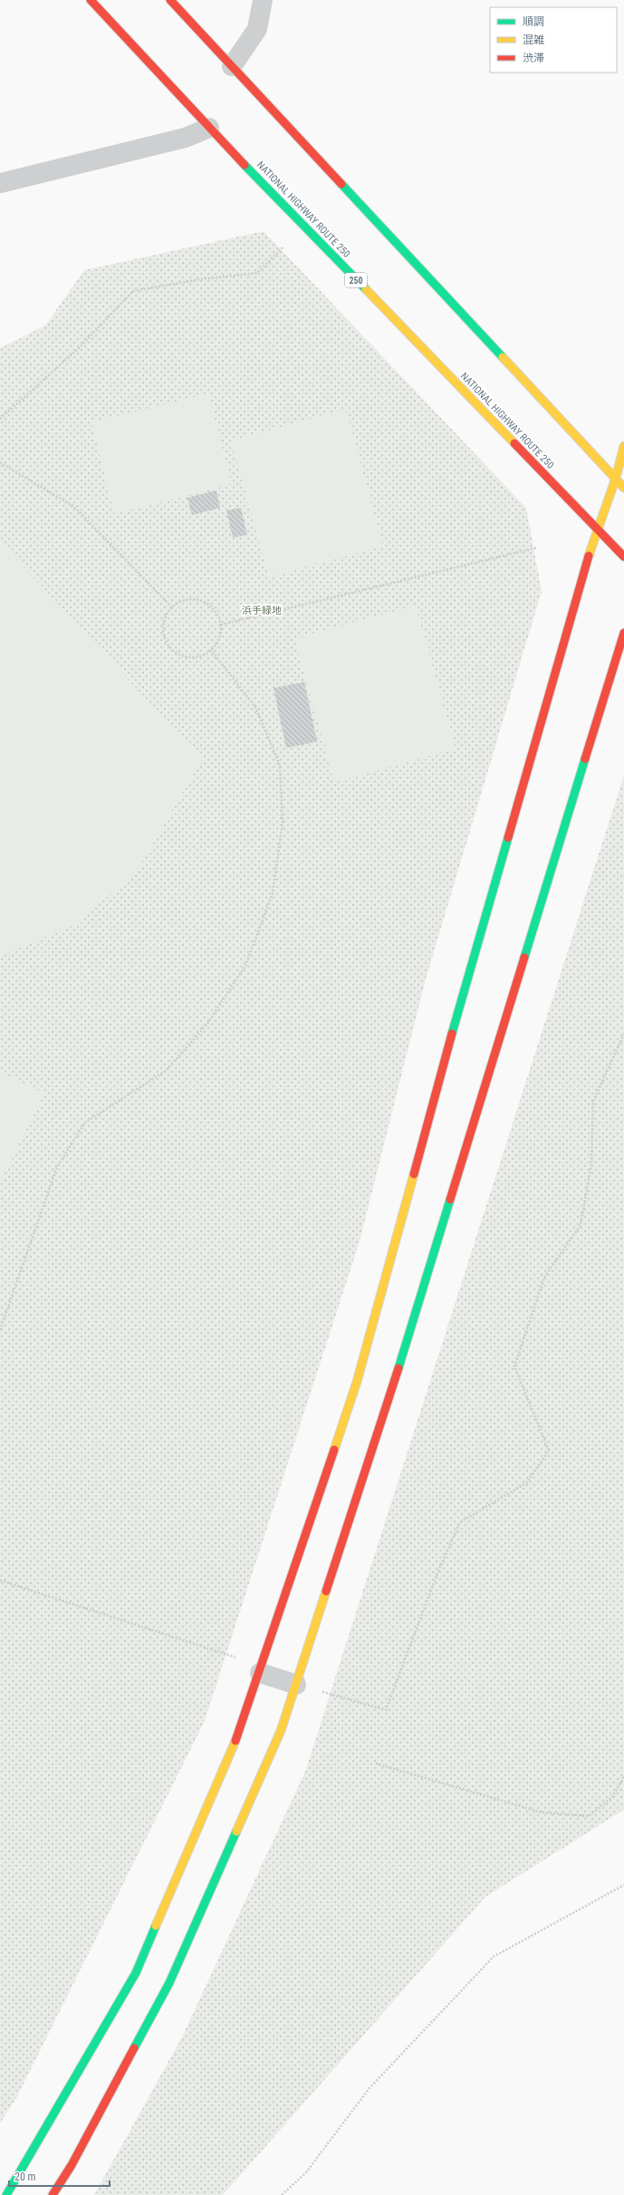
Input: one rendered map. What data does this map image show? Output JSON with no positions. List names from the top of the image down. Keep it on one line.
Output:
{"streets":{"main road":["NATIONAL HIGHWAY ROUTE 250","250"]},"parks":["浜手緑地"],"legend":["順調","混雑","渋滞"],"scale_bar":"20 m"}
